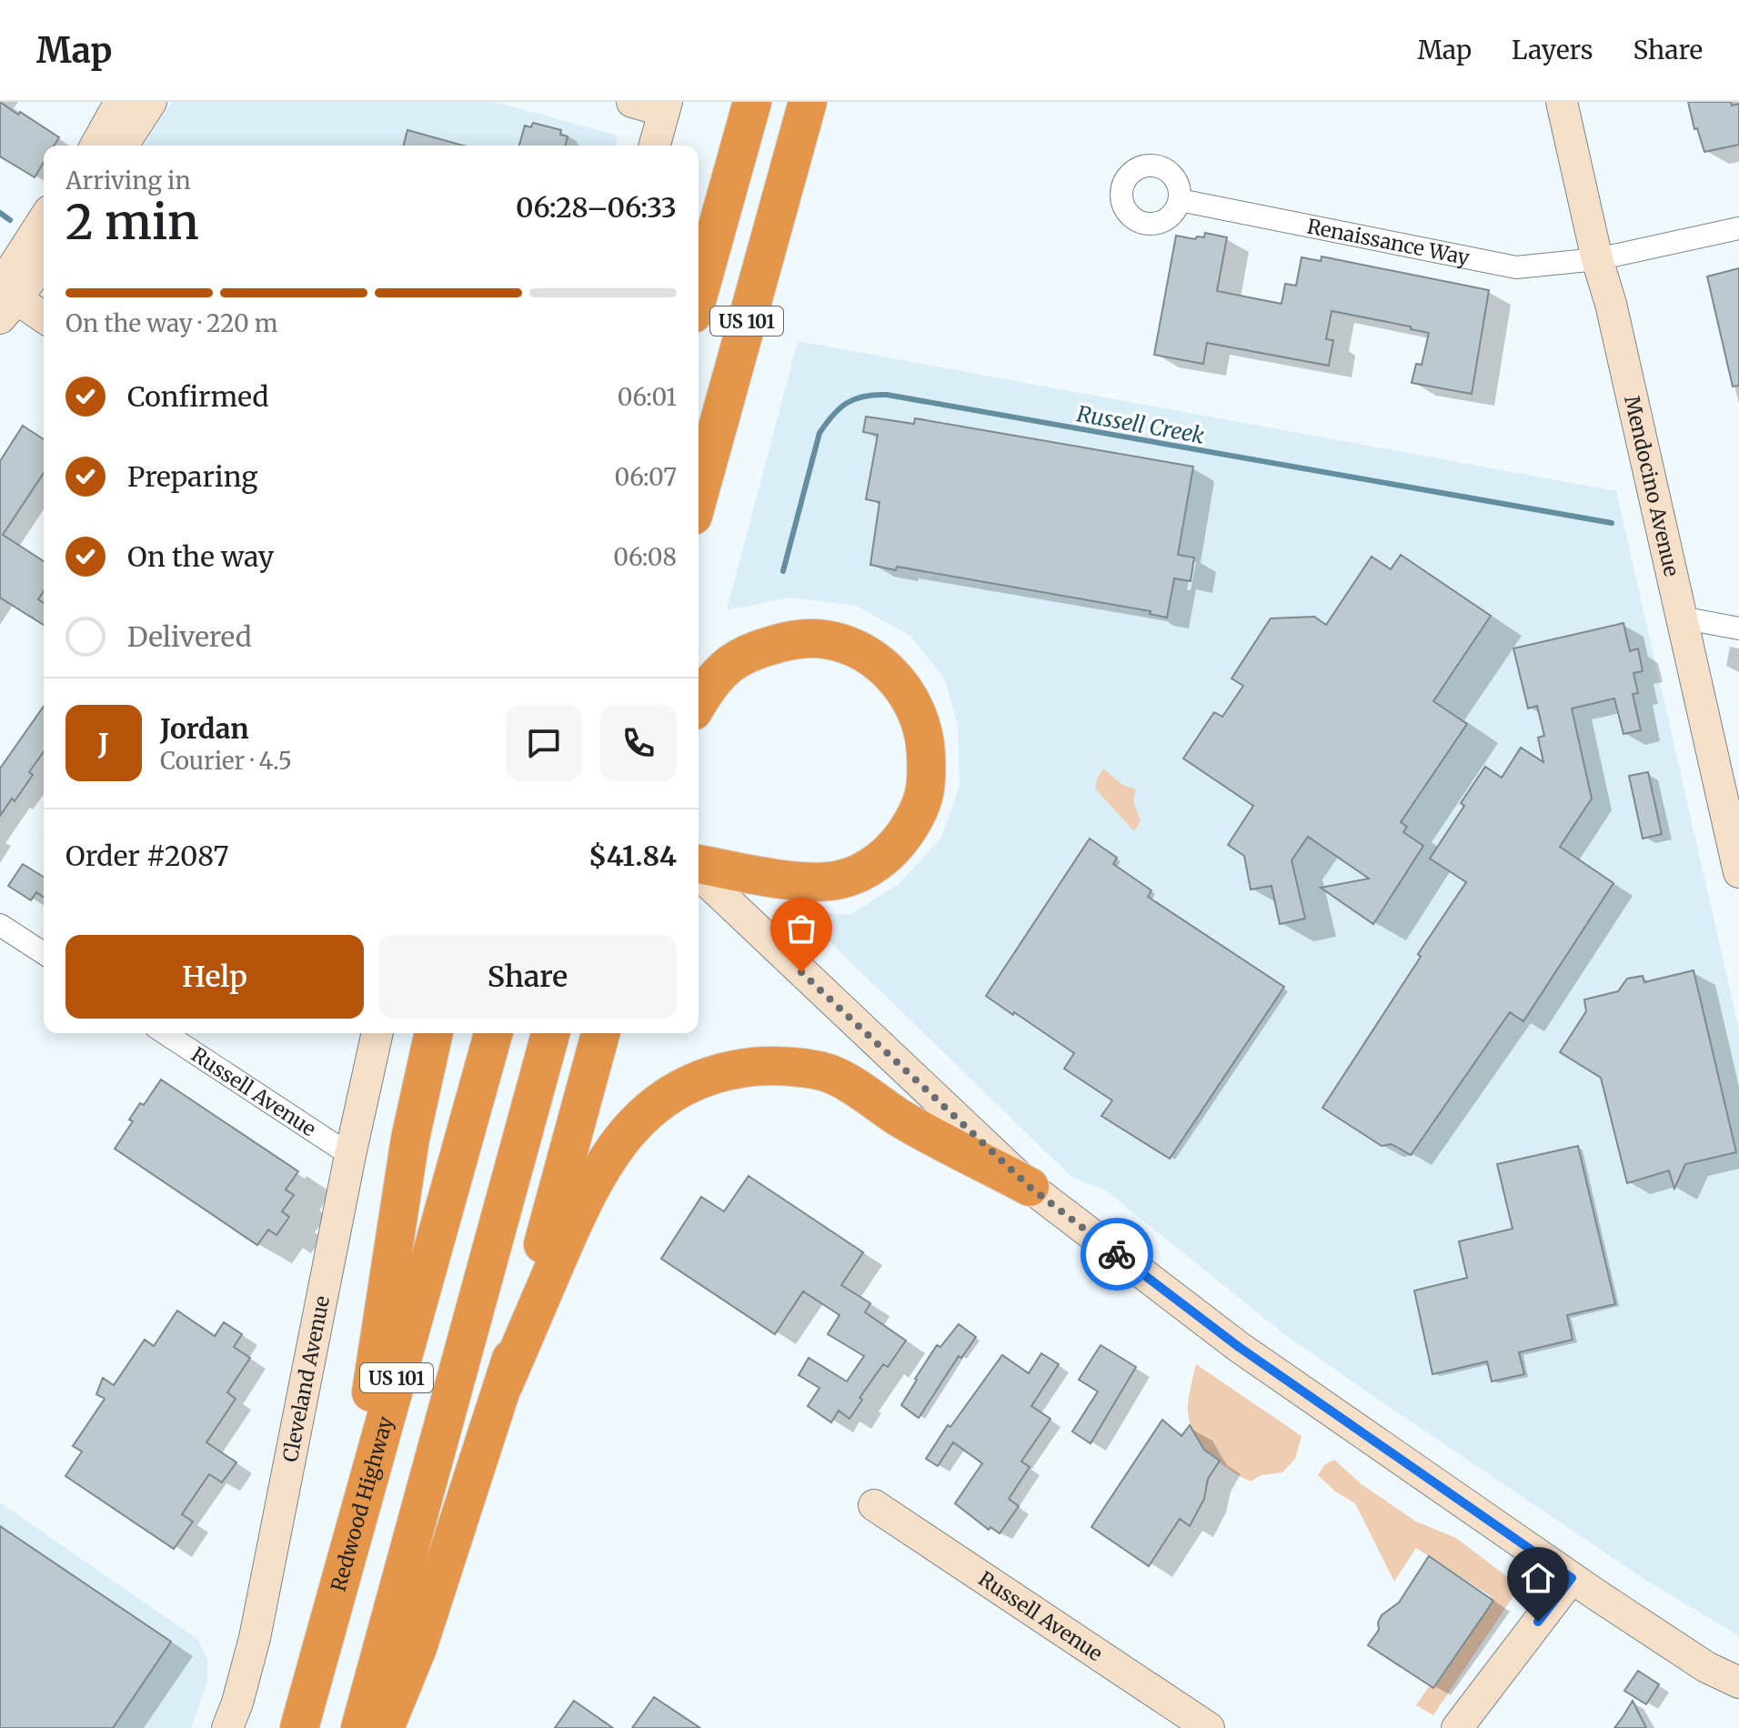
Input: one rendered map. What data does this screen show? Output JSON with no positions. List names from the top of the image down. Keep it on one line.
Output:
{"streets":{"highway":["US 101","Redwood Highway"],"main road":["Mendocino Avenue","Russell Avenue","Cleveland Avenue"],"street":["Renaissance Way"]},"crossings":[["Renaissance Way","Mendocino Avenue"],["Russell Avenue","Cleveland Avenue"]],"water":["Russell Creek"],"page":{"header":"Map","nav":["Map","Layers","Share"],"heading":["2 min","Arriving in","06:28–06:33"],"panel":["Jordan","Courier · 4.5","Order #2087","$41.84"],"bar":"On the way · 220 m","list":[["Confirmed","06:01"],["Preparing","06:07"],["On the way","06:08"],"Delivered"],"round":"J","buttons":["Help","Share"]}}
